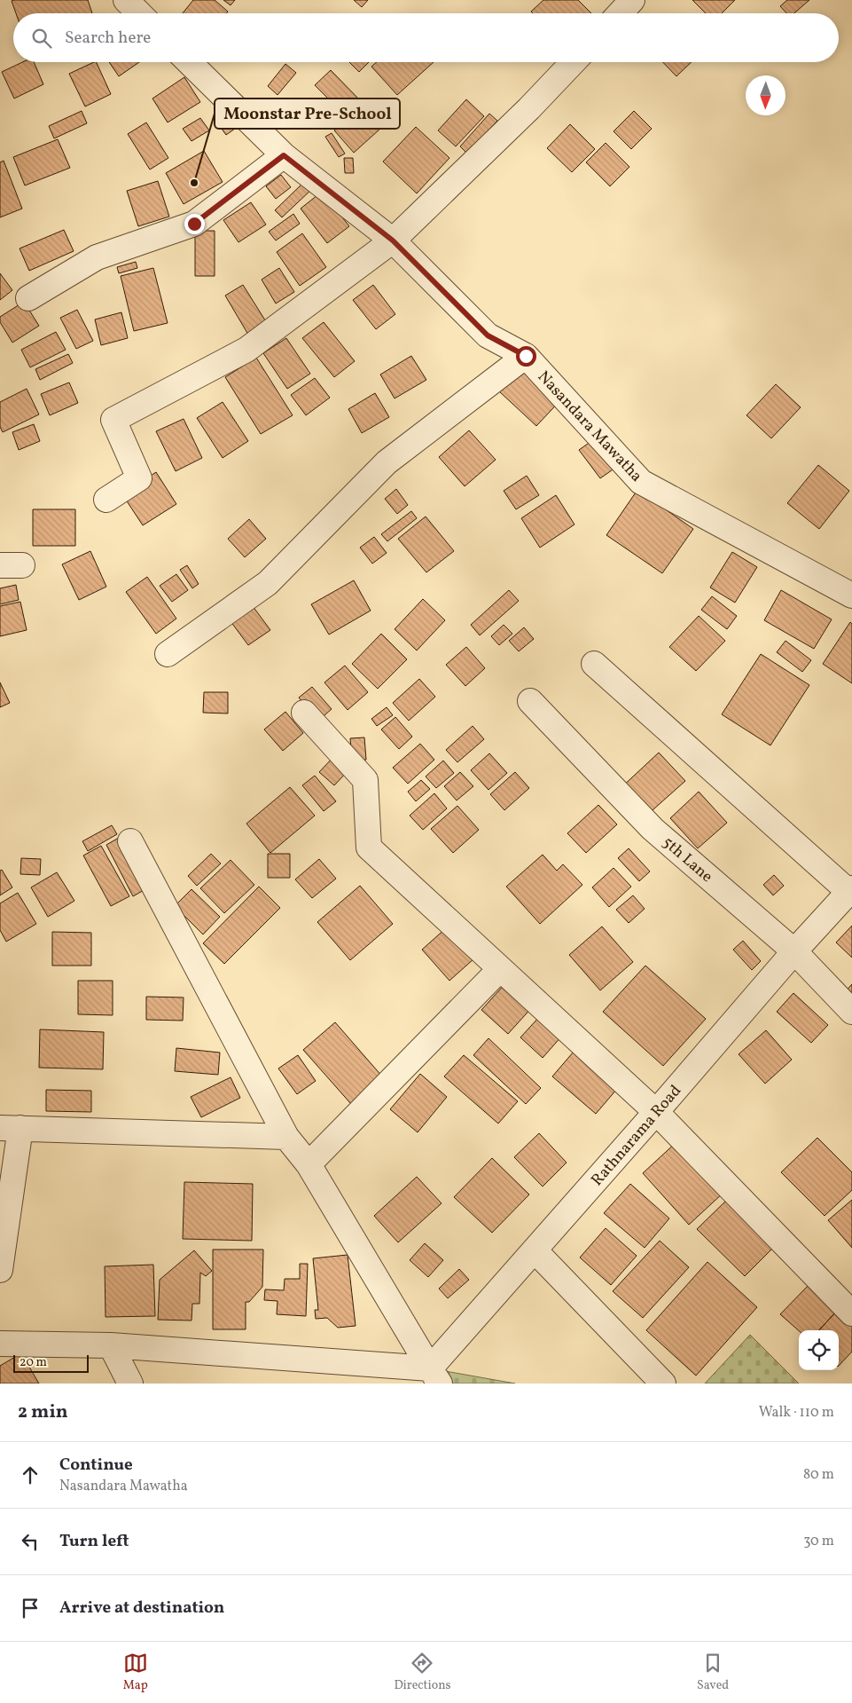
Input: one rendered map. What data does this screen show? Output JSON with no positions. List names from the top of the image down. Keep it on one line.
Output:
{"streets":{"street":["Nasandara Mawatha","5th Lane","Rathnarama Road"]},"crossings":[["5th Lane","Rathnarama Road"]],"places":["Moonstar Pre-School"],"scale_bar":"20 m","north":"bottom","page":{"search":"Search here","scale":"20 m","heading":["2 min","Walk · 110 m"],"list":[["Continue","Nasandara Mawatha","80 m"],["Turn left","30 m"],"Arrive at destination"],"nav":["Map","Directions","Saved"]}}
